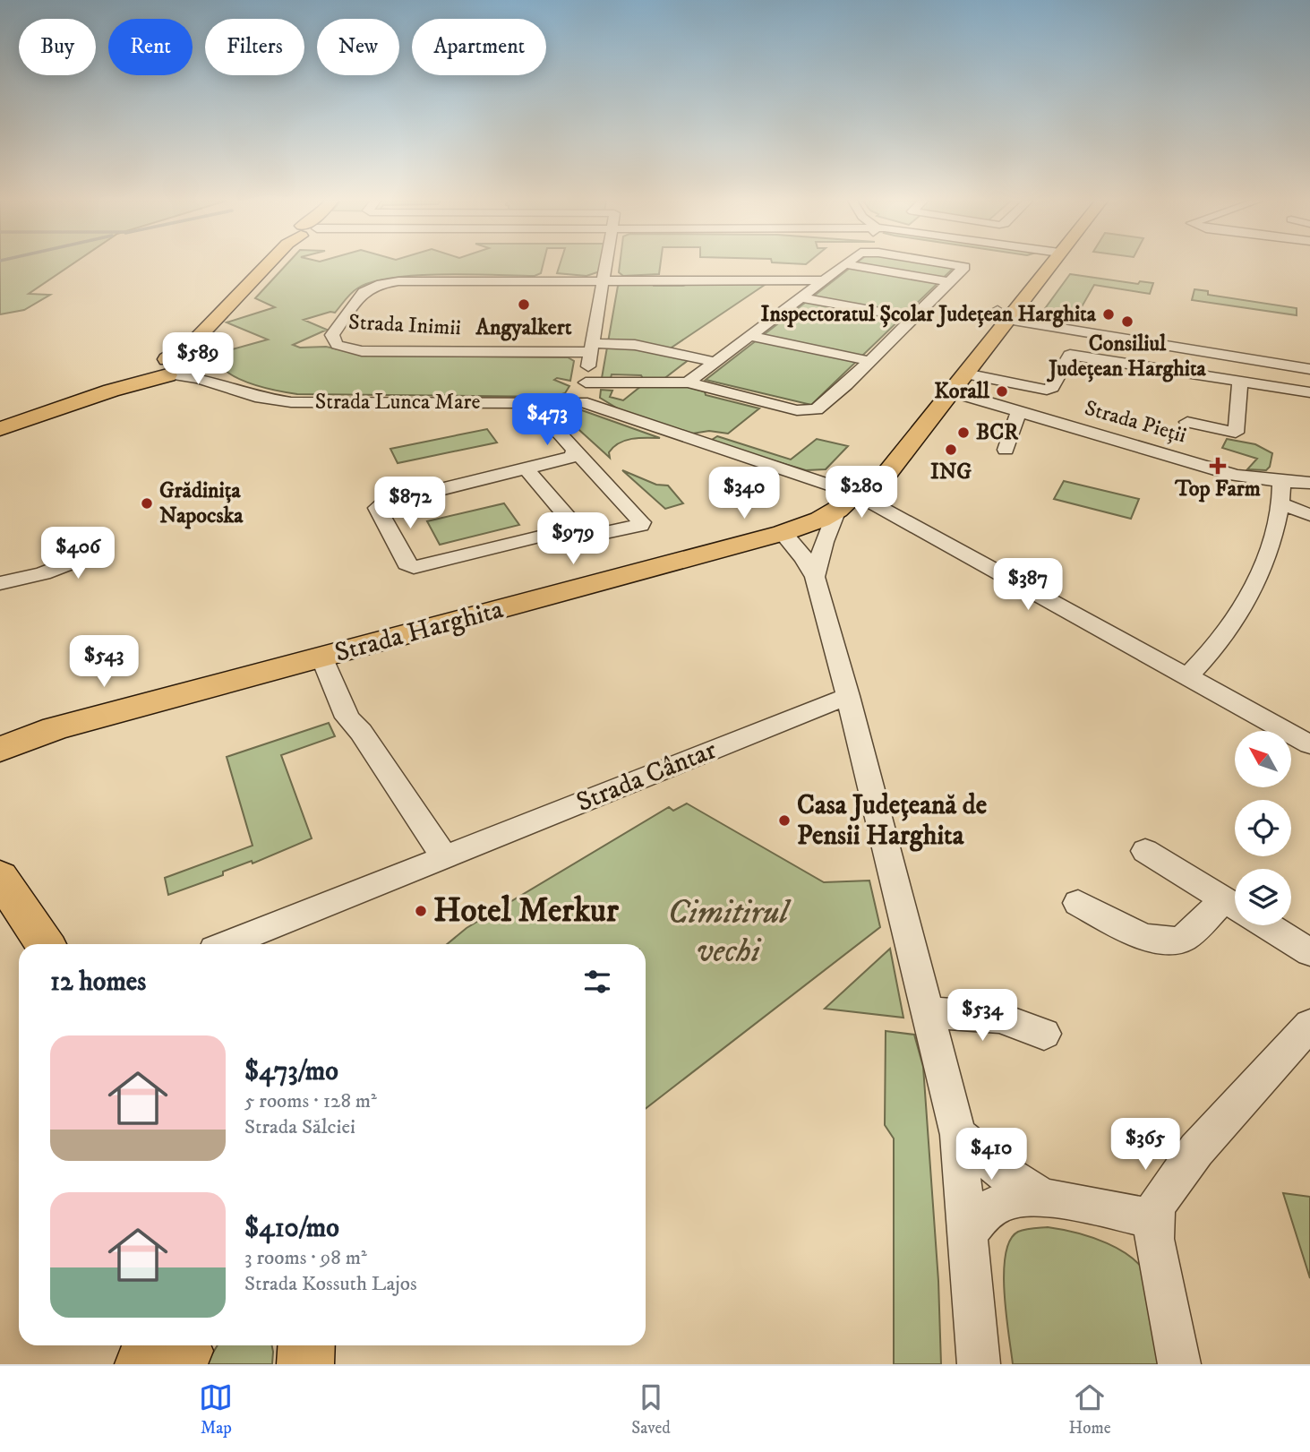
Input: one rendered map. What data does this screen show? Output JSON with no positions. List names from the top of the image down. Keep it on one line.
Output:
{"streets":{"main road":["Strada Lunca Mare","Strada Harghita"],"street":["Strada Inimii","Strada Pieții","Strada Cântar"]},"crossings":[["Strada Pieții","Strada Harghita"]],"parks":["Cimitirul vechi"],"places":{"other":["Angyalkert","Inspectoratul Școlar Județean Harghita","Consiliul Județean Harghita","Korall","BCR","ING","Grădiniţa Napocska","Casa Județeană de Pensii Harghita","Hotel Merkur"],"health":["Top Farm"]},"north":"top left","page":{"chip":["Buy","Rent","Filters","New","Apartment"],"price":["$589","$473","$280","$340","$872","$979","$406","$387","$543","$534","$365","$410"],"heading":"12 homes","list":[{"name":"$473/mo","note":"5 rooms · 128 m² · Strada Sălciei"},{"name":"$410/mo","note":"3 rooms · 98 m² · Strada Kossuth Lajos"}],"tabs":["Map","Saved","Home"]}}
